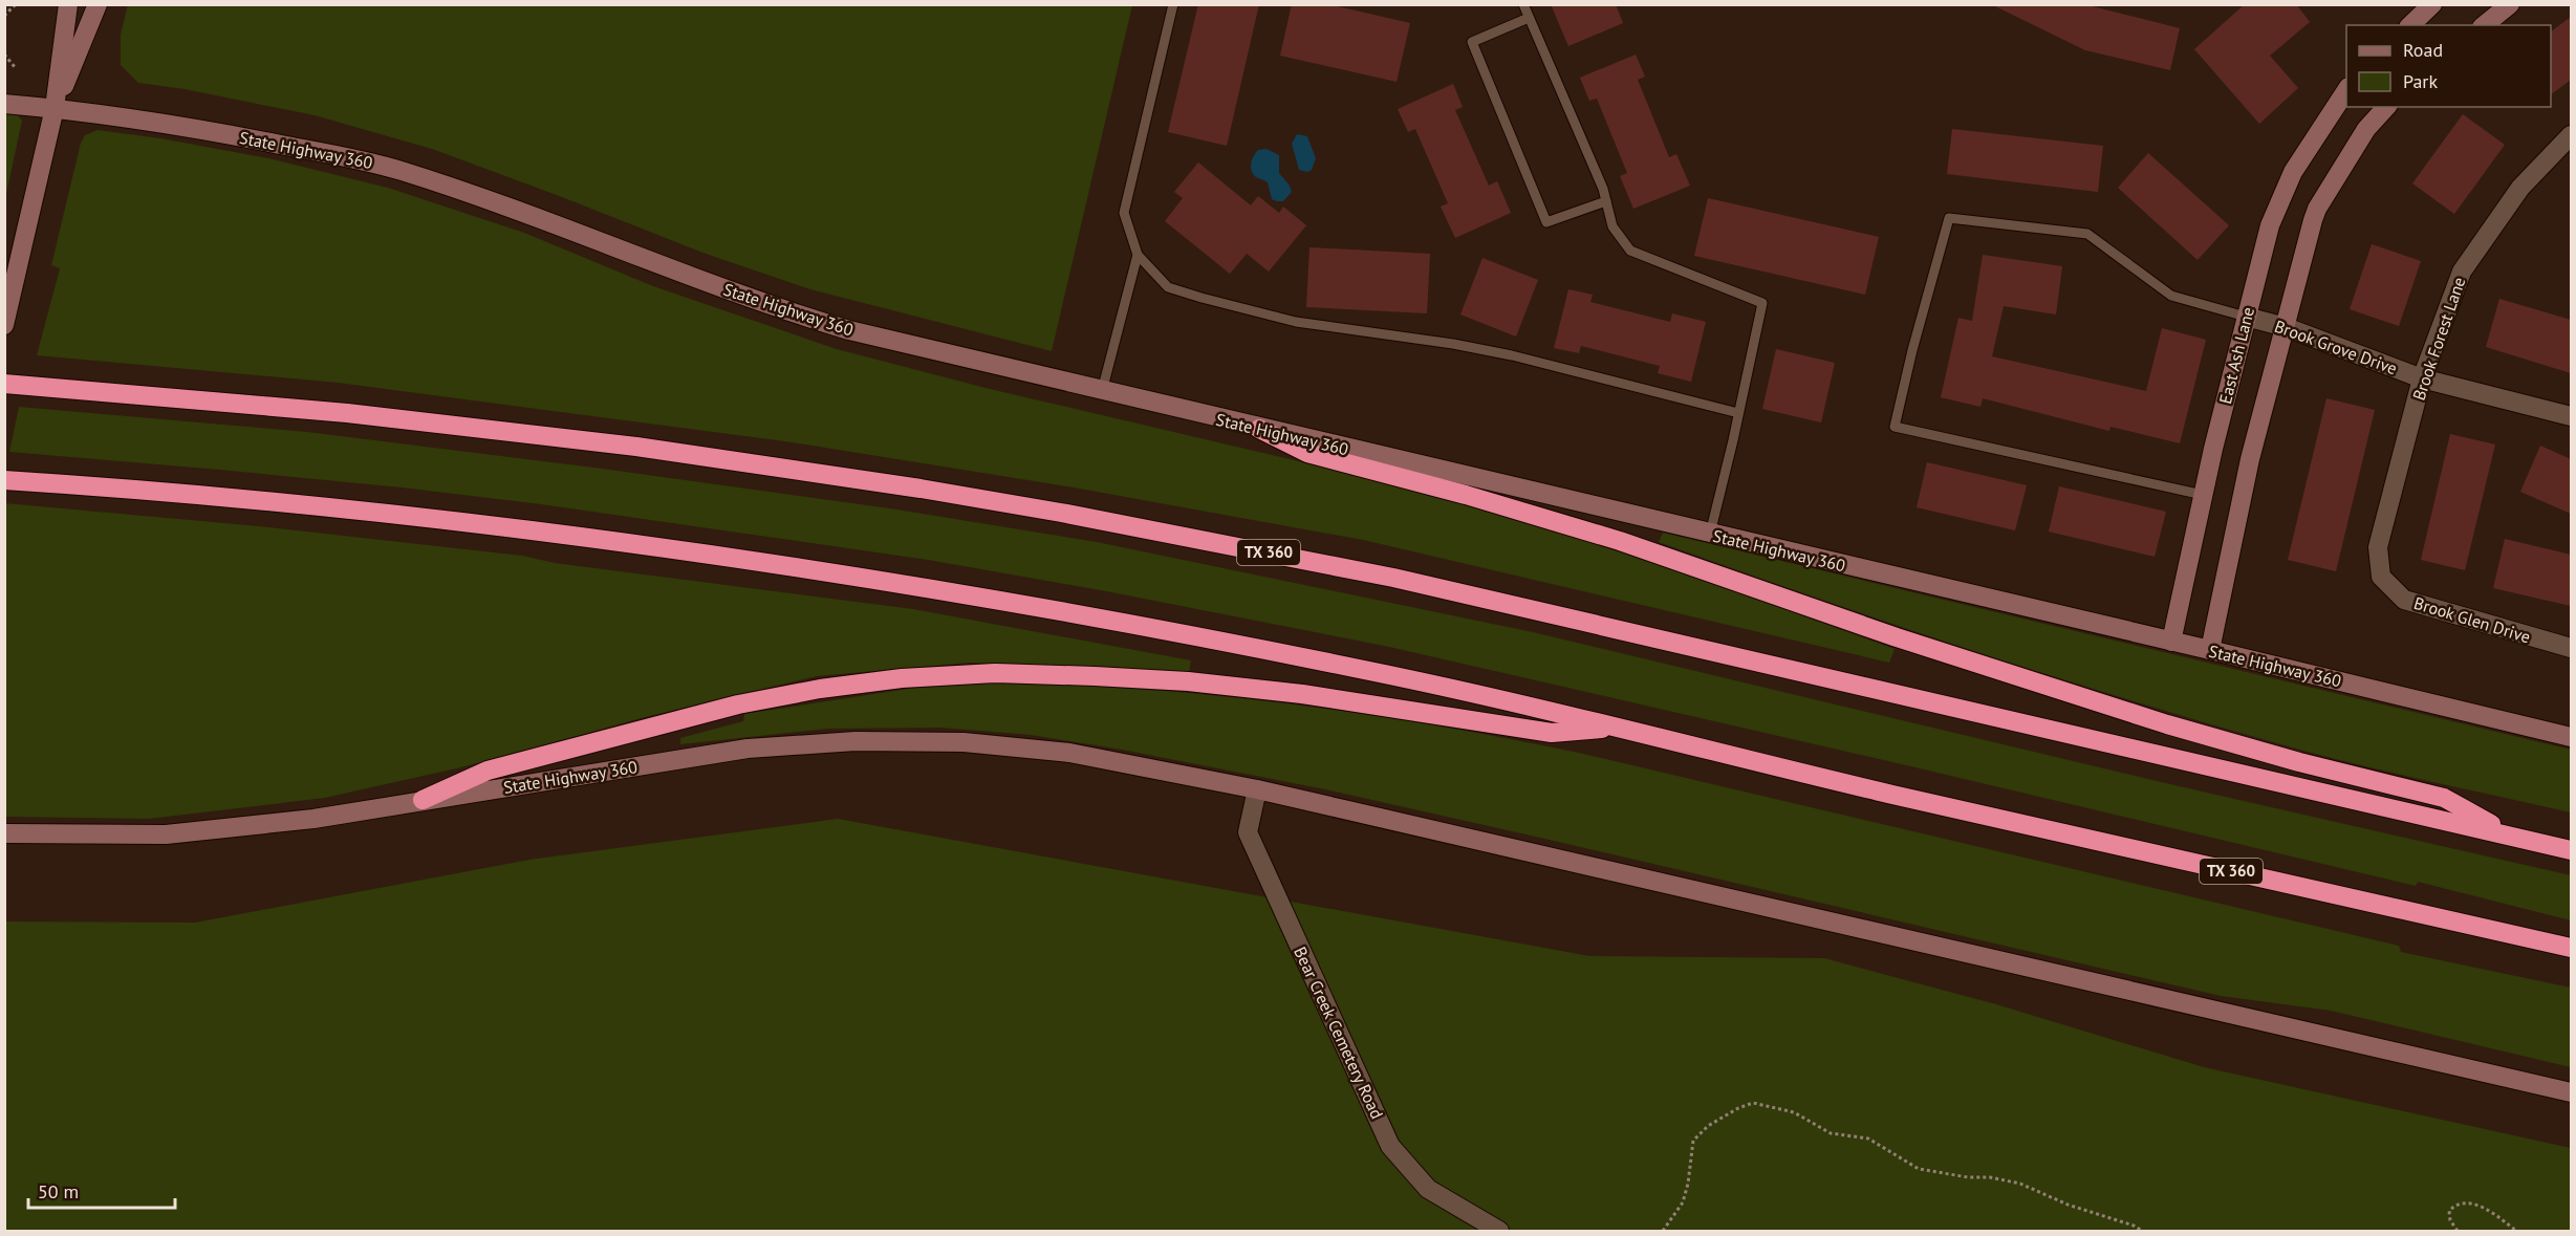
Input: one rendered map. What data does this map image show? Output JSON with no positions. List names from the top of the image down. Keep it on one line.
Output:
{"streets":{"highway":["TX 360"],"main road":["State Highway 360","East Ash Lane"],"street":["Brook Forest Lane","Brook Grove Drive","Brook Glen Drive","Bear Creek Cemetery Road"]},"crossings":[["State Highway 360","East Ash Lane"],["State Highway 360","Bear Creek Cemetery Road"],["Brook Forest Lane","Brook Grove Drive"],["Brook Forest Lane","Brook Glen Drive"],["Brook Grove Drive","East Ash Lane"]],"legend":["Road","Park"],"scale_bar":"50 m"}
